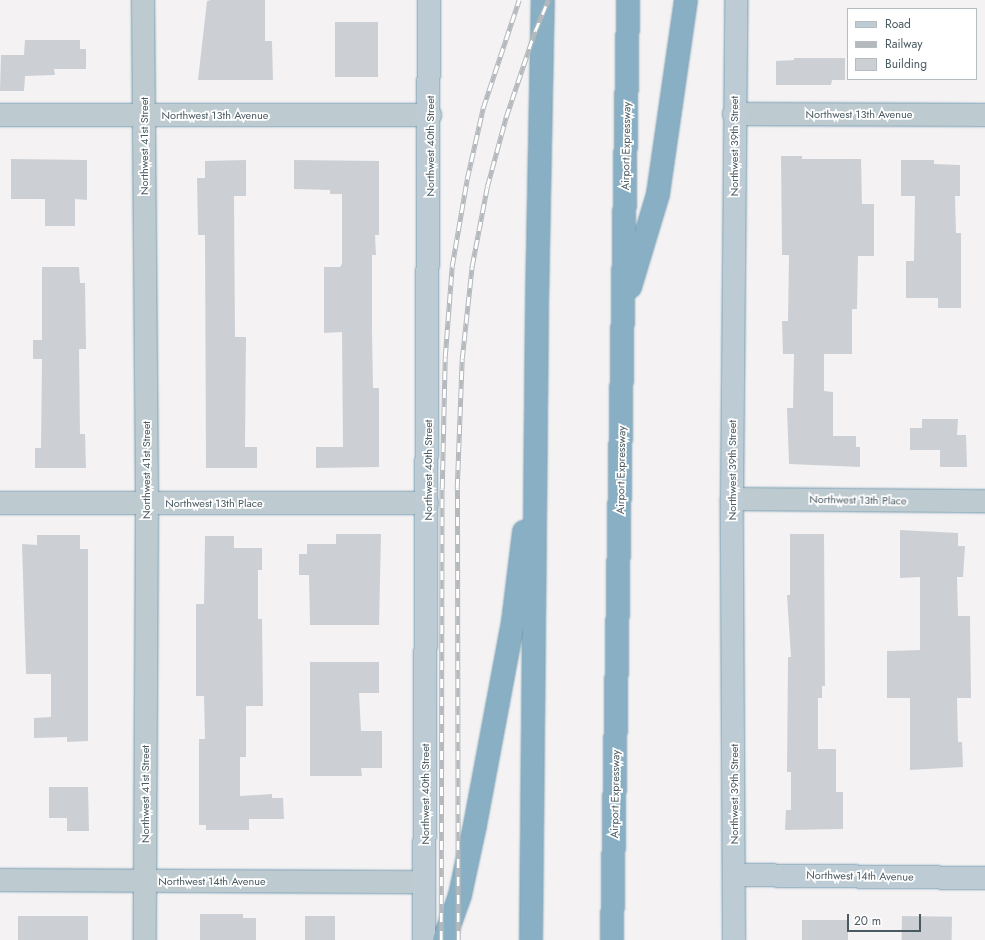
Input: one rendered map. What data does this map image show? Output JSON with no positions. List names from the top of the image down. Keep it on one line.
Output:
{"streets":{"highway":["Airport Expressway"],"main road":["Northwest 40th Street","Northwest 39th Street","Northwest 14th Avenue"],"street":["Northwest 13th Avenue","Northwest 41st Street","Northwest 13th Place"]},"crossings":[["Northwest 13th Avenue","Northwest 41st Street"],["Northwest 13th Avenue","Northwest 40th Street"],["Northwest 13th Avenue","Northwest 39th Street"],["Northwest 41st Street","Northwest 13th Place"],["Northwest 41st Street","Northwest 14th Avenue"],["Northwest 40th Street","Northwest 13th Place"],["Northwest 40th Street","Northwest 14th Avenue"],["Northwest 39th Street","Northwest 13th Place"],["Northwest 39th Street","Northwest 14th Avenue"]],"legend":["Road","Railway","Building"],"scale_bar":"20 m"}
